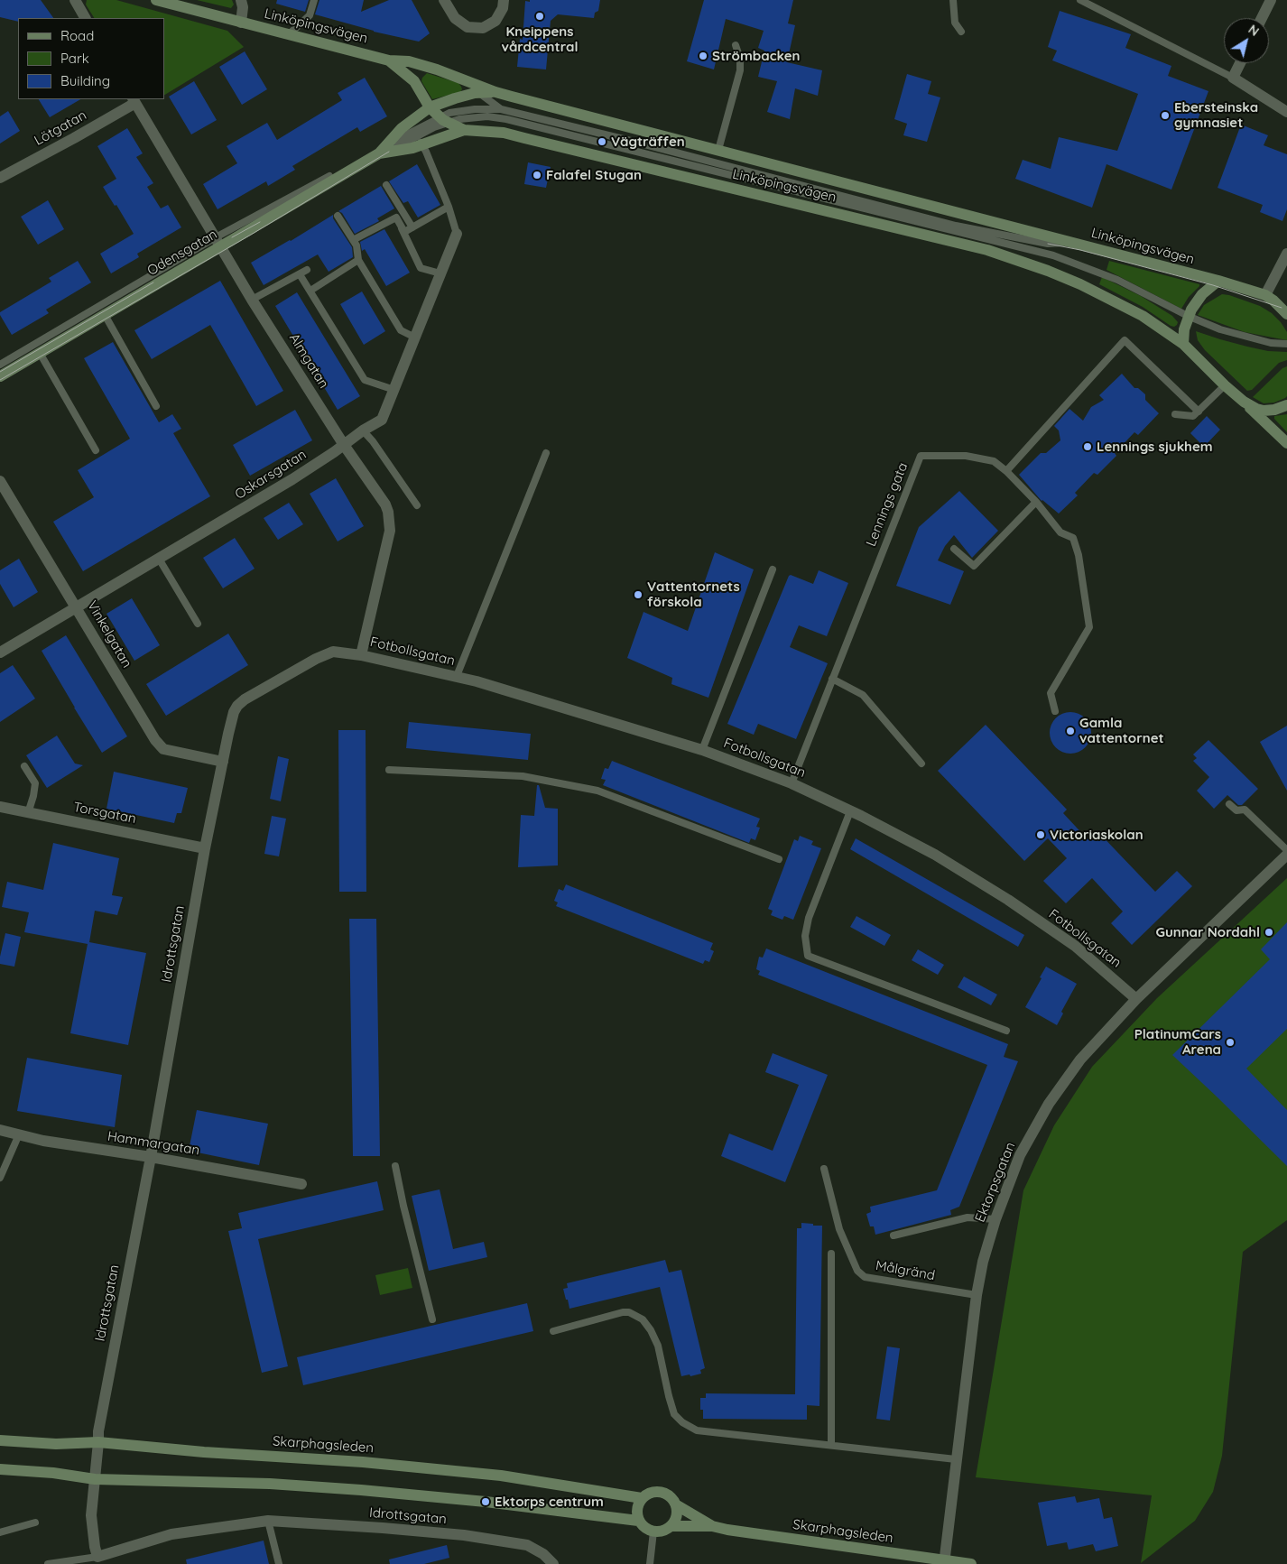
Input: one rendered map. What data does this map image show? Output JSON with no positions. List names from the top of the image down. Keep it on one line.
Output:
{"streets":{"street":["Linköpingsvägen","Lötgatan","Odensgatan","Almgatan","Oskarsgatan","Vinkelgatan","Fotbollsgatan","Torsgatan","Idrottsgatan","Hammargatan","Ektorpsgatan","Skarphagsleden"],"lane":["Lennings gata","Målgränd"]},"crossings":[["Linköpingsvägen","Odensgatan"],["Lötgatan","Almgatan"],["Odensgatan","Almgatan"],["Almgatan","Oskarsgatan"],["Almgatan","Fotbollsgatan"],["Oskarsgatan","Vinkelgatan"],["Lennings gata","Fotbollsgatan"],["Vinkelgatan","Idrottsgatan"],["Fotbollsgatan","Idrottsgatan"],["Fotbollsgatan","Ektorpsgatan"],["Torsgatan","Idrottsgatan"],["Idrottsgatan","Hammargatan"],["Idrottsgatan","Skarphagsleden"],["Ektorpsgatan","Målgränd"],["Ektorpsgatan","Skarphagsleden"]],"places":["Kneippens vårdcentral","Strömbacken","Ebersteinska gymnasiet","Vägträffen","Falafel Stugan","Lennings sjukhem","Vattentornets förskola","Gamla vattentornet","Victoriaskolan","Gunnar Nordahl","PlatinumCars Arena","Ektorps centrum"],"legend":["Road","Park","Building"],"north":"top right"}
